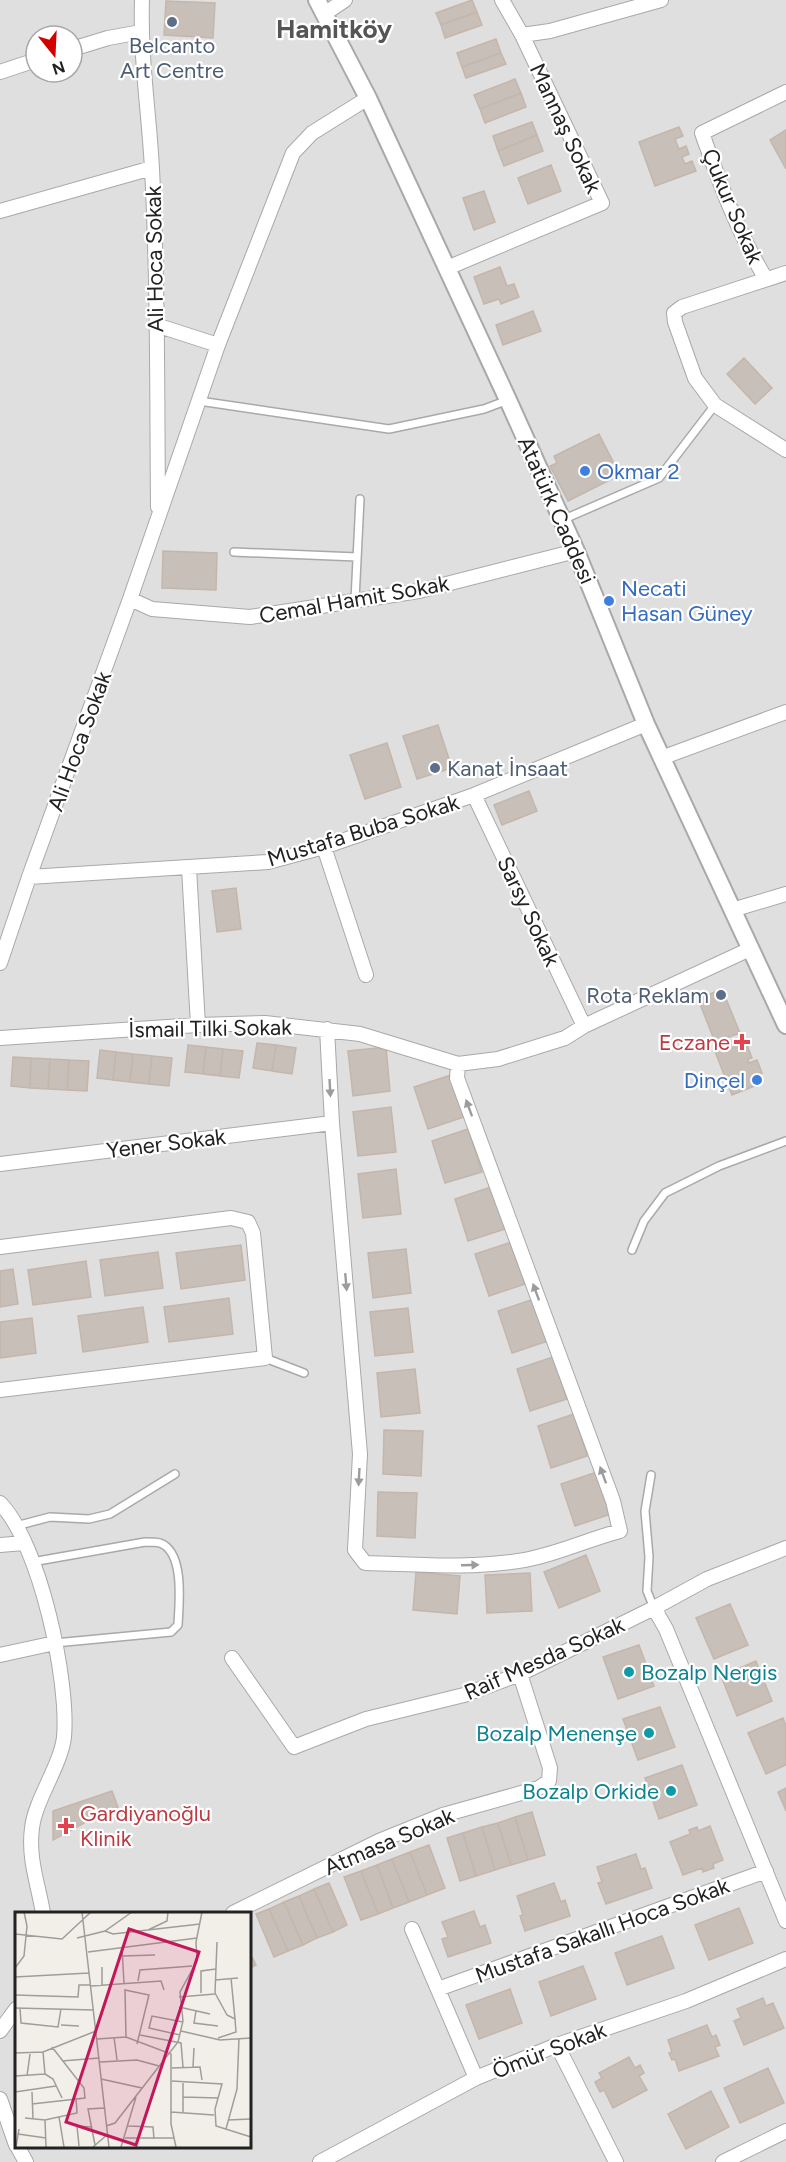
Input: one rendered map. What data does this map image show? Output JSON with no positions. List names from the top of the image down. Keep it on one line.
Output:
{"streets":{"street":["Mannaş Sokak","Çukur Sokak","Ali Hoca Sokak","Atatürk Caddesi","Cemal Hamit Sokak","Mustafa Buba Sokak","Sarsy Sokak","İsmail Tilki Sokak","Yener Sokak","Raif Mesda Sokak","Atmasa Sokak","Mustafa Sakallı Hoca Sokak","Ömür Sokak"]},"crossings":[["Mannaş Sokak","Atatürk Caddesi"],["Ali Hoca Sokak","Atatürk Caddesi"],["Ali Hoca Sokak","Cemal Hamit Sokak"],["Ali Hoca Sokak","Mustafa Buba Sokak"],["Atatürk Caddesi","Cemal Hamit Sokak"],["Atatürk Caddesi","Mustafa Buba Sokak"],["Atatürk Caddesi","İsmail Tilki Sokak"],["Mustafa Buba Sokak","Sarsy Sokak"],["Sarsy Sokak","İsmail Tilki Sokak"],["Raif Mesda Sokak","Atmasa Sokak"]],"districts":["Hamitköy"],"places":{"other":["Belcanto Art Centre","Okmar 2","Necati Hasan Güney","Kanat İnsaat","Rota Reklam","Dinçel","Bozalp Nergis","Bozalp Menenşe","Bozalp Orkide"],"health":["Eczane","Gardiyanoğlu Klinik"]},"north":"bottom"}
